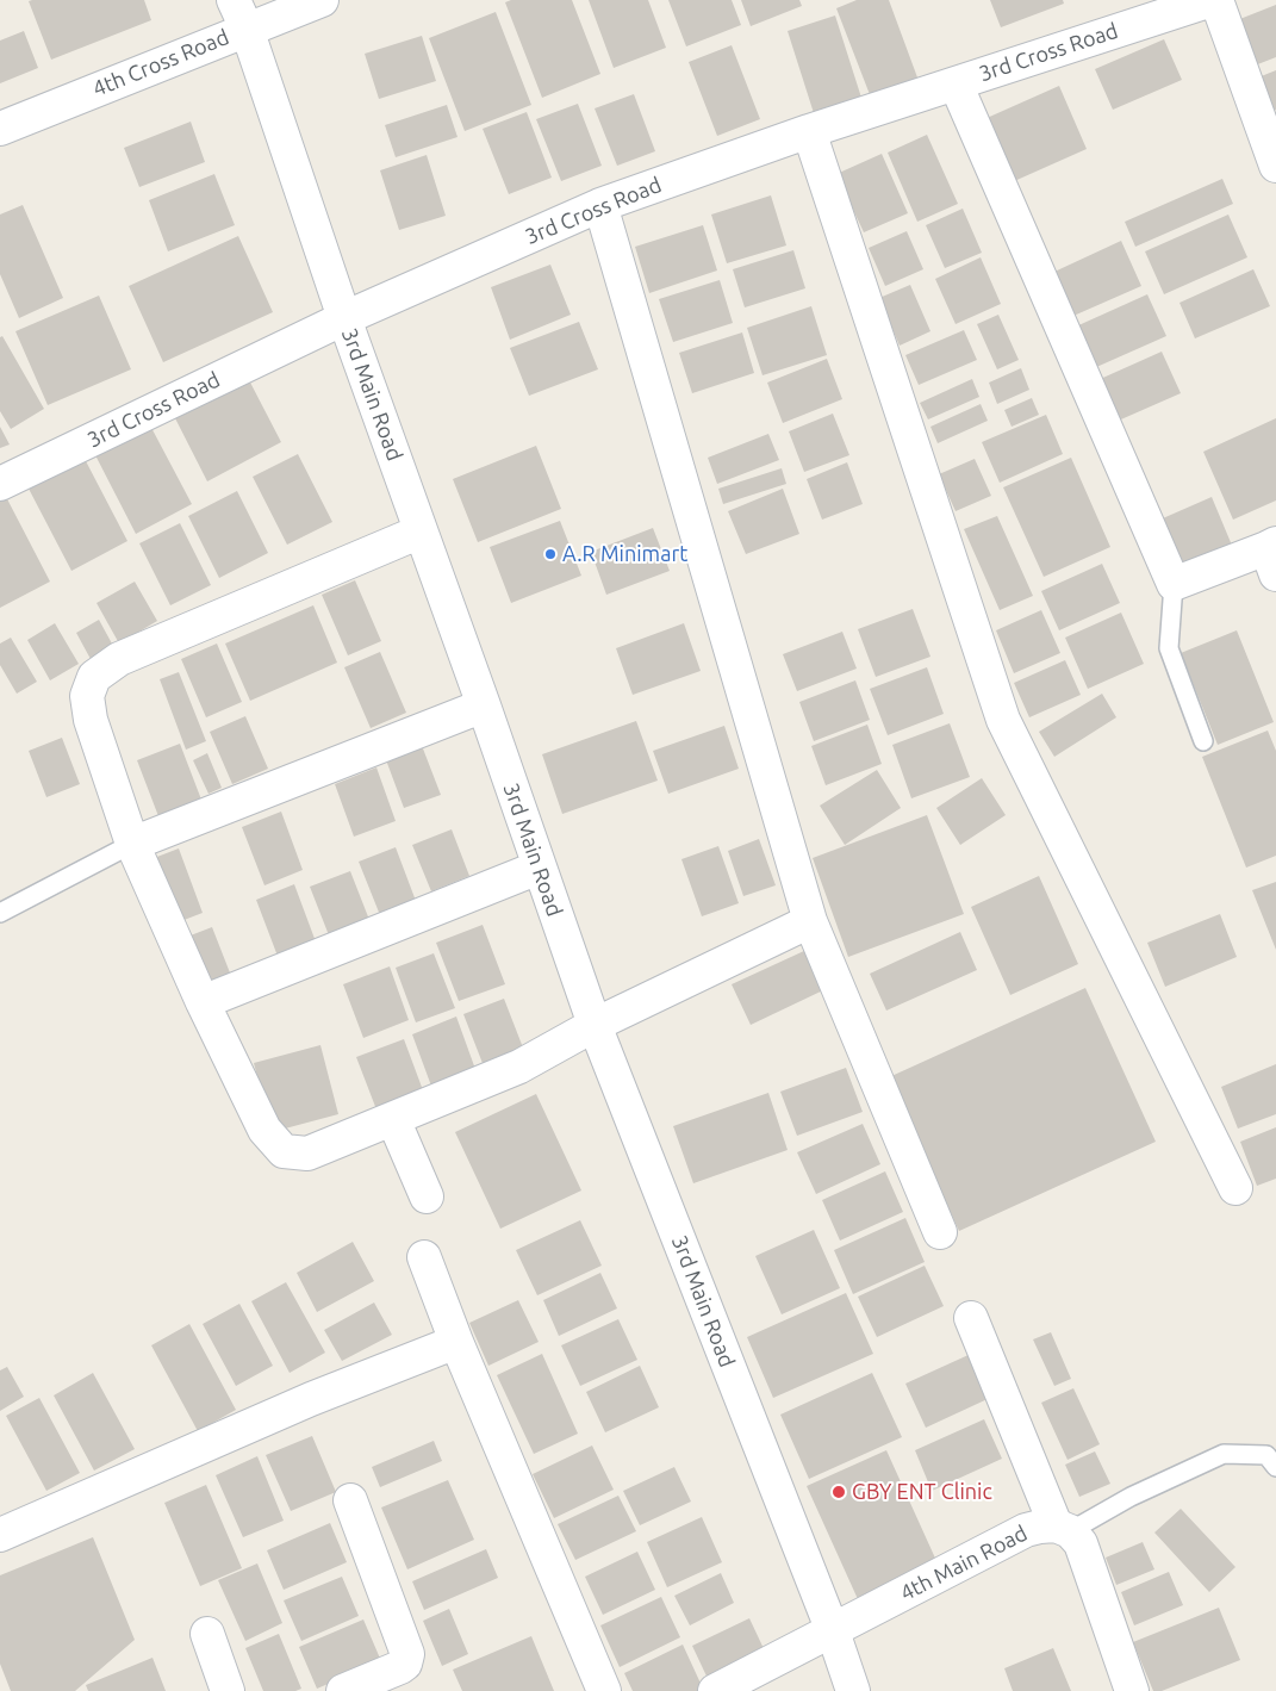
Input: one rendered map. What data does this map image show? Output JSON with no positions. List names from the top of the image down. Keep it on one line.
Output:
{"streets":{"street":["3rd Cross Road","4th Cross Road","3rd Main Road","4th Main Road"]},"crossings":[["3rd Cross Road","3rd Main Road"],["4th Cross Road","3rd Main Road"],["3rd Main Road","4th Main Road"]],"places":["A.R Minimart","GBY ENT Clinic"]}
